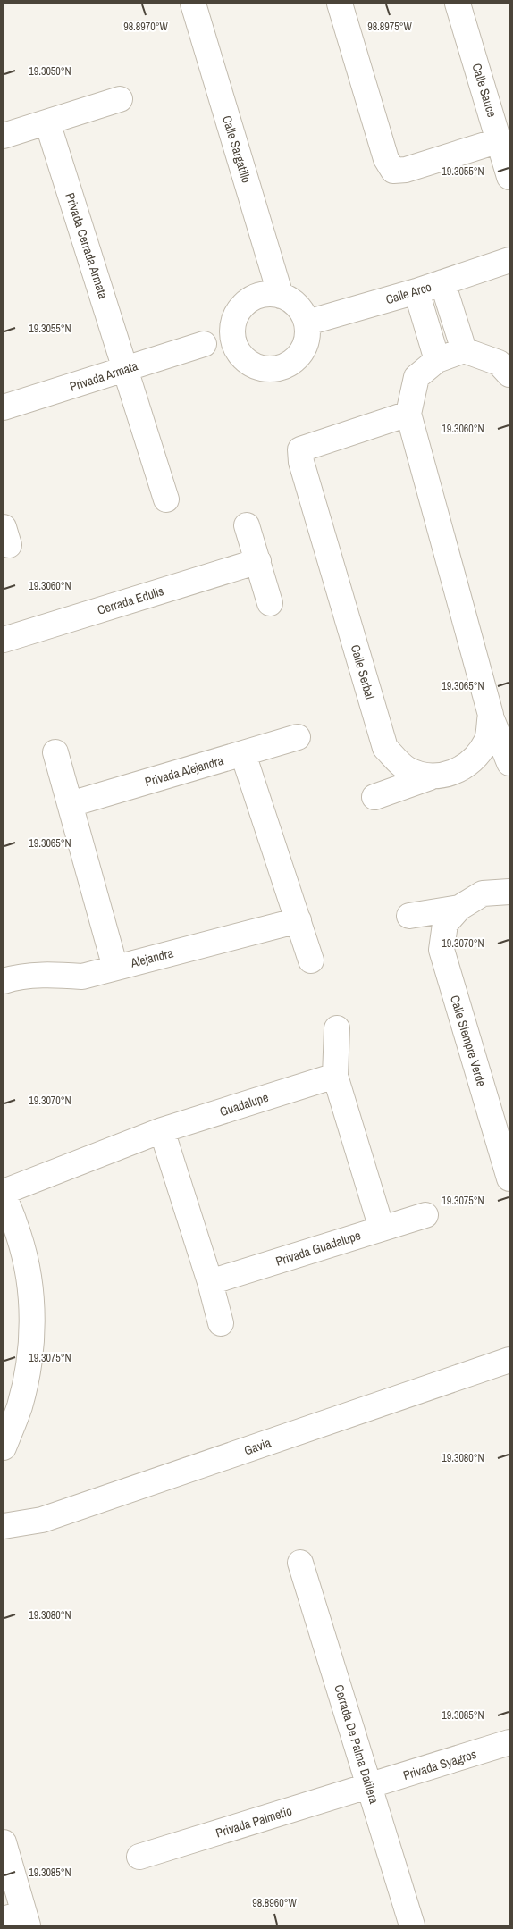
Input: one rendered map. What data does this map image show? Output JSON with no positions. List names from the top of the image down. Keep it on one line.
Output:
{"streets":{"street":["Calle Sauce","Calle Sargatillo","Privada Cerrada Armata","Calle Arco","Privada Armata","Cerrada Edulis","Calle Serbal","Privada Alejandra","Alejandra","Calle Siempre Verde","Guadalupe","Privada Guadalupe","Gavia","Cerrada De Palma Datilera","Privada Syagros","Privada Palmetio"]},"crossings":[["Calle Sargatillo","Calle Arco"],["Privada Cerrada Armata","Privada Armata"],["Cerrada De Palma Datilera","Privada Syagros"],["Cerrada De Palma Datilera","Privada Palmetio"],["Privada Syagros","Privada Palmetio"]],"coordinates":["98.8970°W","98.8975°W","19.3050°N","19.3055°N","19.3060°N","19.3065°N","19.3070°N","19.3075°N","19.3080°N","19.3085°N","98.8960°W"]}
